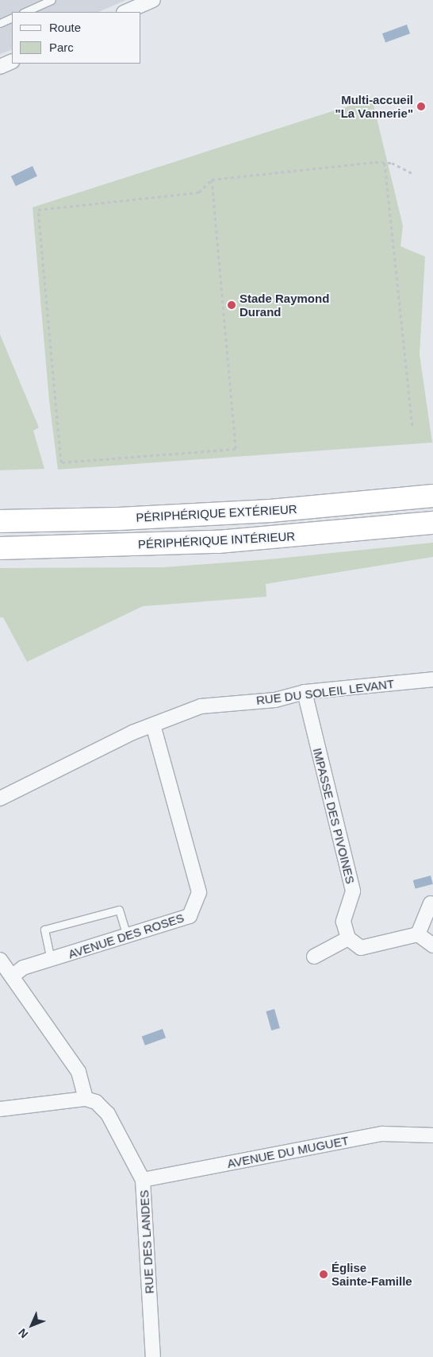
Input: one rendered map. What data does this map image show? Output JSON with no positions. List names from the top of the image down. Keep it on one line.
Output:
{"streets":{"highway":["PÉRIPHÉRIQUE EXTÉRIEUR","PÉRIPHÉRIQUE INTÉRIEUR"],"street":["RUE DU SOLEIL LEVANT","IMPASSE DES PIVOINES","AVENUE DES ROSES","AVENUE DU MUGUET","RUE DES LANDES"]},"crossings":[["RUE DU SOLEIL LEVANT","IMPASSE DES PIVOINES"],["RUE DU SOLEIL LEVANT","AVENUE DES ROSES"],["AVENUE DU MUGUET","RUE DES LANDES"]],"places":["Multi-accueil \"La Vannerie\"","Stade Raymond Durand","Église Sainte-Famille"],"legend":["Route","Parc"],"north":"bottom left"}
